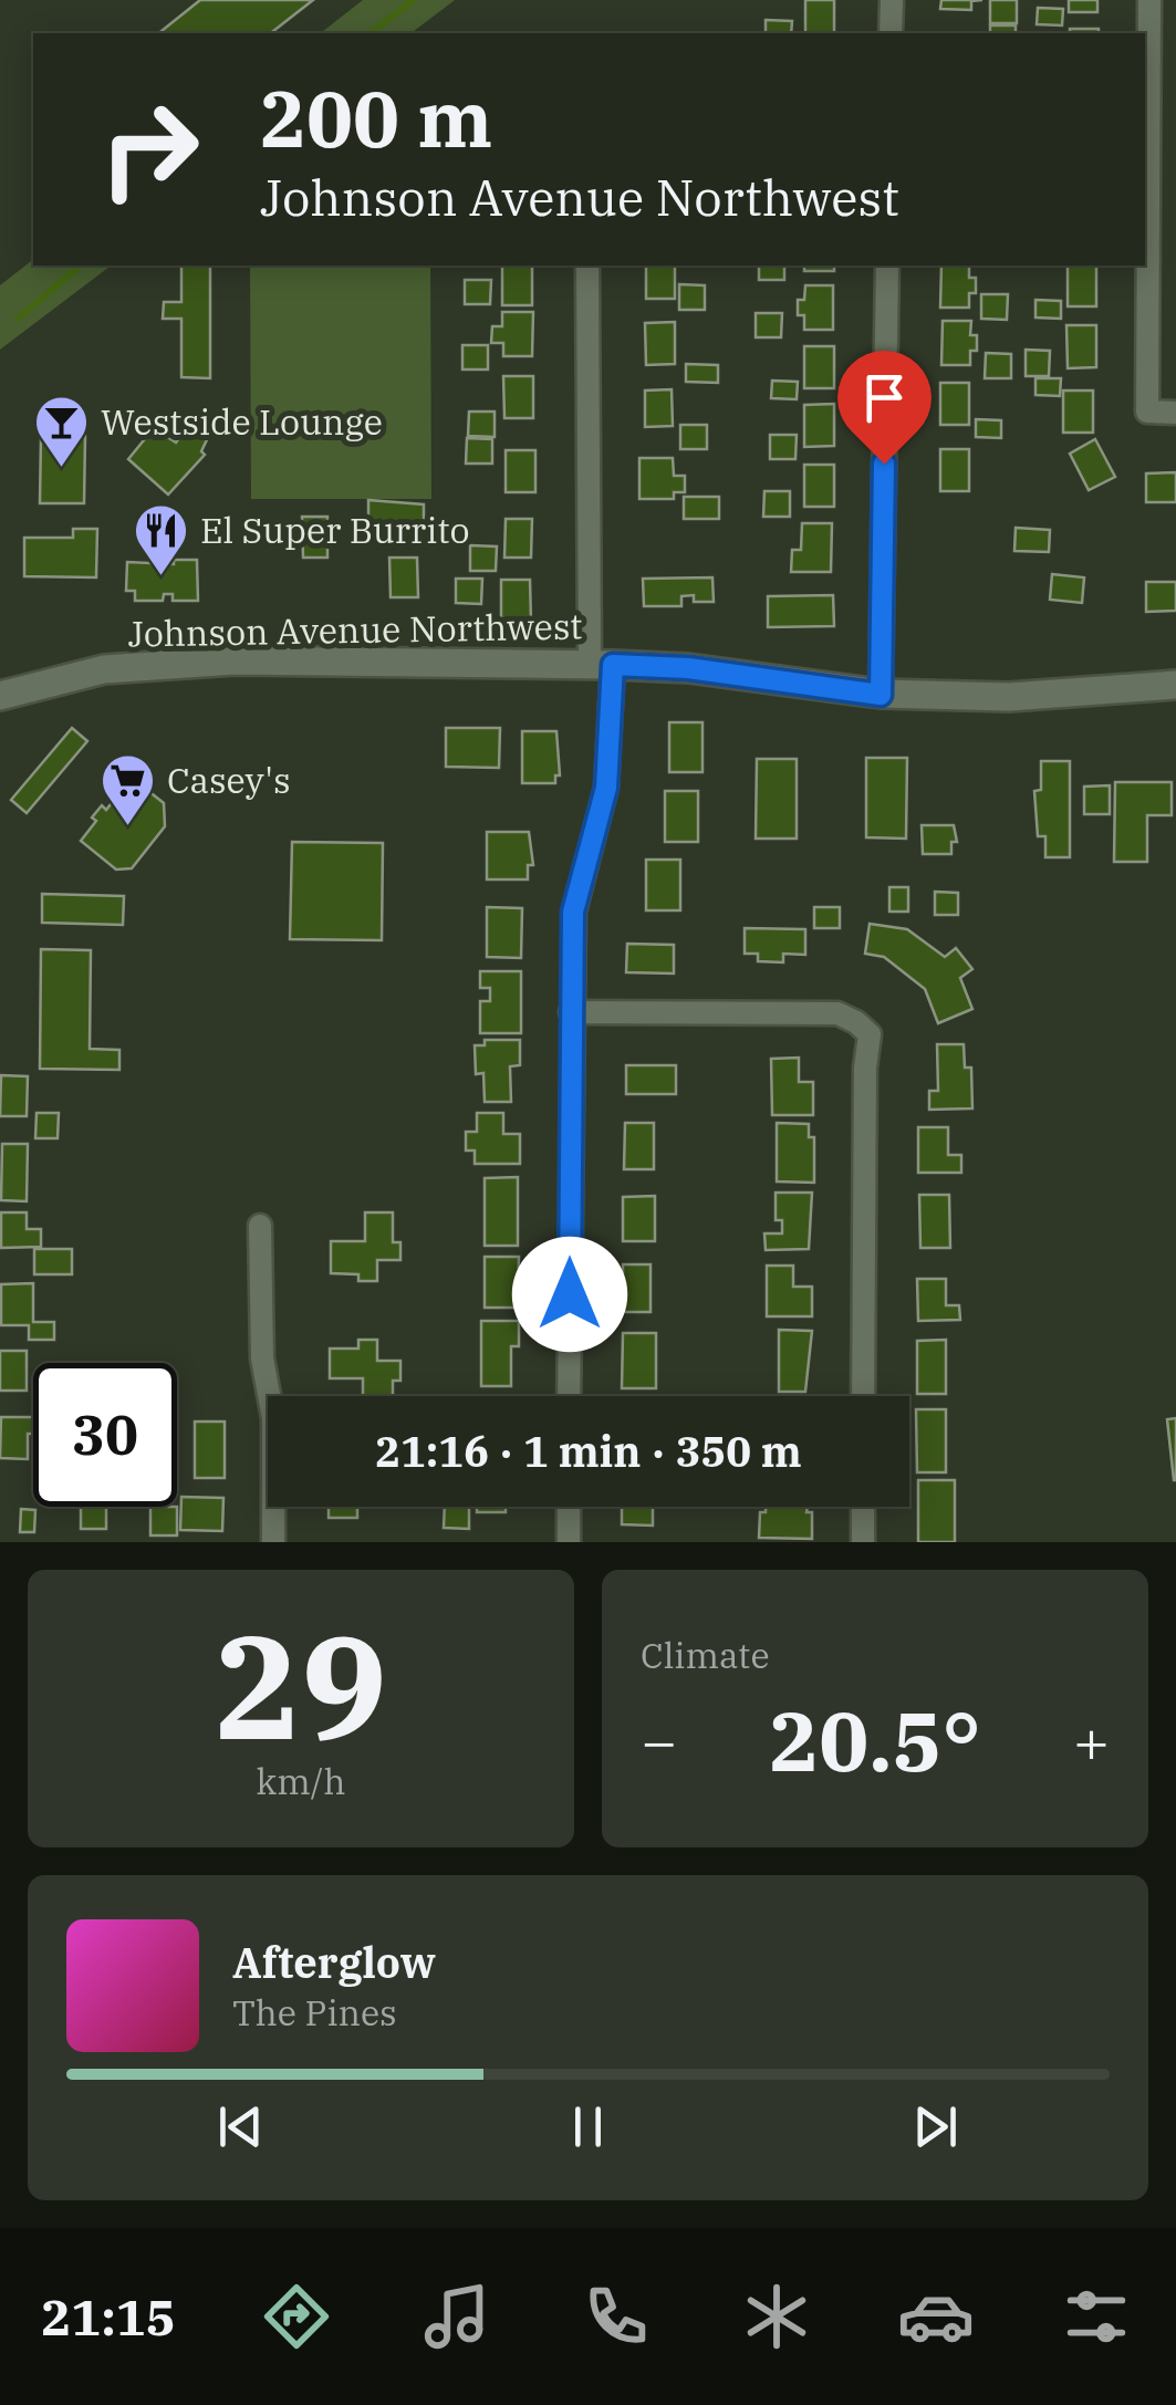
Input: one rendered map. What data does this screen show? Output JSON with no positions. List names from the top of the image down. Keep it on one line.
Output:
{"streets":{"street":["Johnson Avenue Northwest"]},"places":{"bar":["Westside Lounge"],"restaurant":["El Super Burrito"],"supermarket":["Casey's"]},"page":{"turn":["200 m","Johnson Avenue Northwest"],"limit":"30","trip":"21:16 · 1 min · 350 m","tile":[["29","km/h"],"Climate"],"heat":["−","20.5°","+"],"song":["Afterglow","The Pines"],"tabs":"21:15"}}
